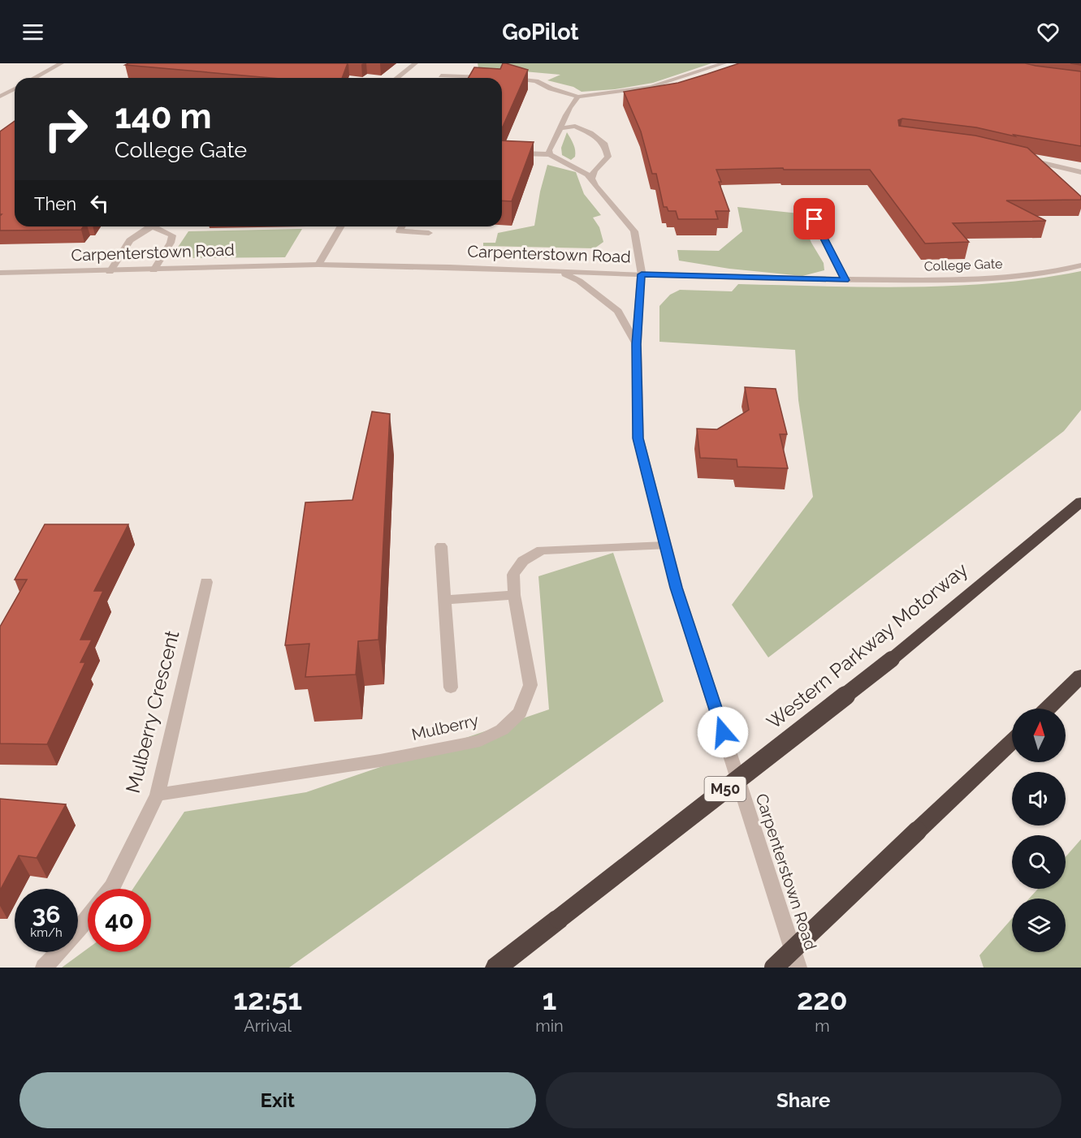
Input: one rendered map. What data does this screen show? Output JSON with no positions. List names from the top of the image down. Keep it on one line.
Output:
{"streets":{"highway":["Western Parkway Motorway","M50"],"street":["Carpenterstown Road","College Gate","Mulberry Crescent","Mulberry"]},"crossings":[["Carpenterstown Road","College Gate"],["Carpenterstown Road","Mulberry"],["Mulberry Crescent","Mulberry"]],"north":"top","page":{"header":"GoPilot","turn":["140 m","College Gate"],"then":"Then","speed":"36 km/h","limit":"40","eta":["12:51","Arrival","1","min","220","m"],"buttons":["Exit","Share"]}}
